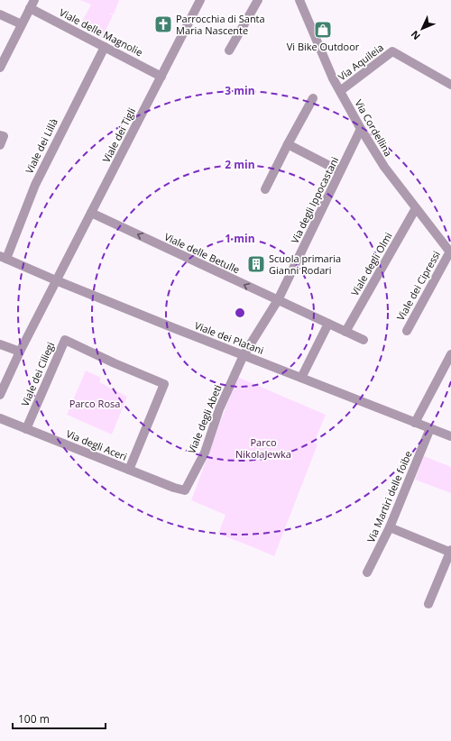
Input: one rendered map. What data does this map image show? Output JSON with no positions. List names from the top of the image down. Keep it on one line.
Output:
{"streets":{"street":["Viale delle Magnolie","Via Aquileia","Via Cordellina","Viale dei Tigli","Viale dei Lillà","Via degli Ippocastani","Viale delle Betulle","Viale degli Olmi","Viale dei Cipressi","Viale dei Platani","Viale dei Ciliegi","Viale degli Abeti","Via degli Aceri","Via Martiri delle foibe"]},"crossings":[["Viale delle Magnolie","Viale dei Tigli"],["Viale delle Magnolie","Viale dei Lillà"],["Via Aquileia","Via Cordellina"],["Via Cordellina","Via degli Ippocastani"],["Via Cordellina","Viale degli Olmi"],["Via Cordellina","Viale dei Cipressi"],["Viale dei Tigli","Viale delle Betulle"],["Viale dei Tigli","Viale dei Platani"],["Viale dei Lillà","Viale dei Platani"],["Via degli Ippocastani","Viale delle Betulle"],["Via degli Ippocastani","Viale dei Platani"],["Via degli Ippocastani","Viale degli Abeti"],["Viale delle Betulle","Viale degli Olmi"],["Viale dei Platani","Viale degli Abeti"],["Viale dei Platani","Via Martiri delle foibe"],["Viale dei Ciliegi","Via degli Aceri"],["Viale degli Abeti","Via degli Aceri"]],"one_way":["Viale delle Betulle"],"parks":["Parco Rosa","Parco NikolaJewka"],"places":{"church":["Parrocchia di Santa Maria Nascente"],"shop":["Vi Bike Outdoor"],"building":["Scuola primaria Gianni Rodari"]},"scale_bar":"100 m","north":"bottom left","rings":["3 min","2 min","1 min"]}
